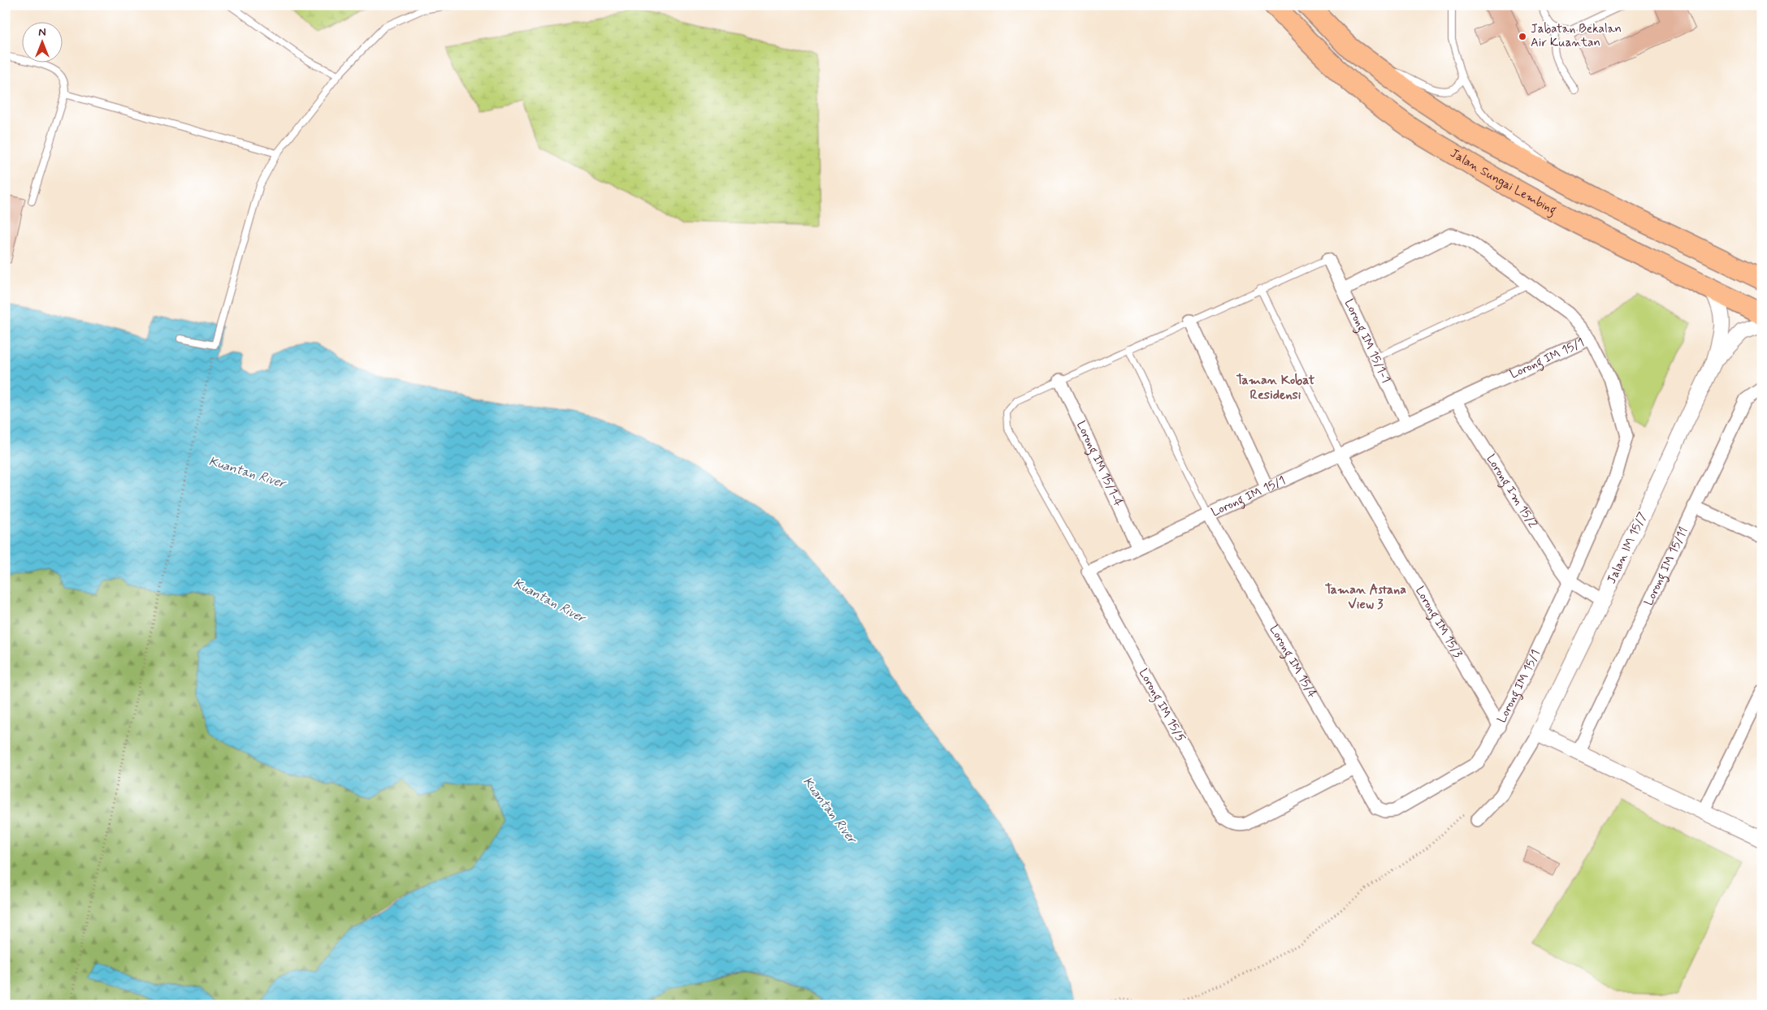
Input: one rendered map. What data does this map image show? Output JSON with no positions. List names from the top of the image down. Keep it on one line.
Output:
{"streets":{"main road":["Jalan Sungai Lembing"],"street":["Lorong IM 15/1-1","Lorong IM 15/1","Lorong IM 15/1-4","Lorong Im 15/2","Jalan IM 15/7","Lorong IM 15/11","Lorong IM 15/3","Lorong IM 15/4","Lorong IM 15/5"]},"crossings":[["Lorong IM 15/1-1","Lorong IM 15/1"],["Lorong IM 15/1","Lorong IM 15/1-4"],["Lorong IM 15/1","Lorong Im 15/2"],["Lorong IM 15/1","Lorong IM 15/3"],["Lorong IM 15/1","Lorong IM 15/4"],["Lorong IM 15/1","Lorong IM 15/5"],["Lorong Im 15/2","Jalan IM 15/7"],["Lorong IM 15/4","Lorong IM 15/5"]],"districts":["Taman Kobat Residensi","Taman Astana View 3"],"water":["Kuantan River"],"places":["Jabatan Bekalan Air Kuantan"],"north":"top"}
